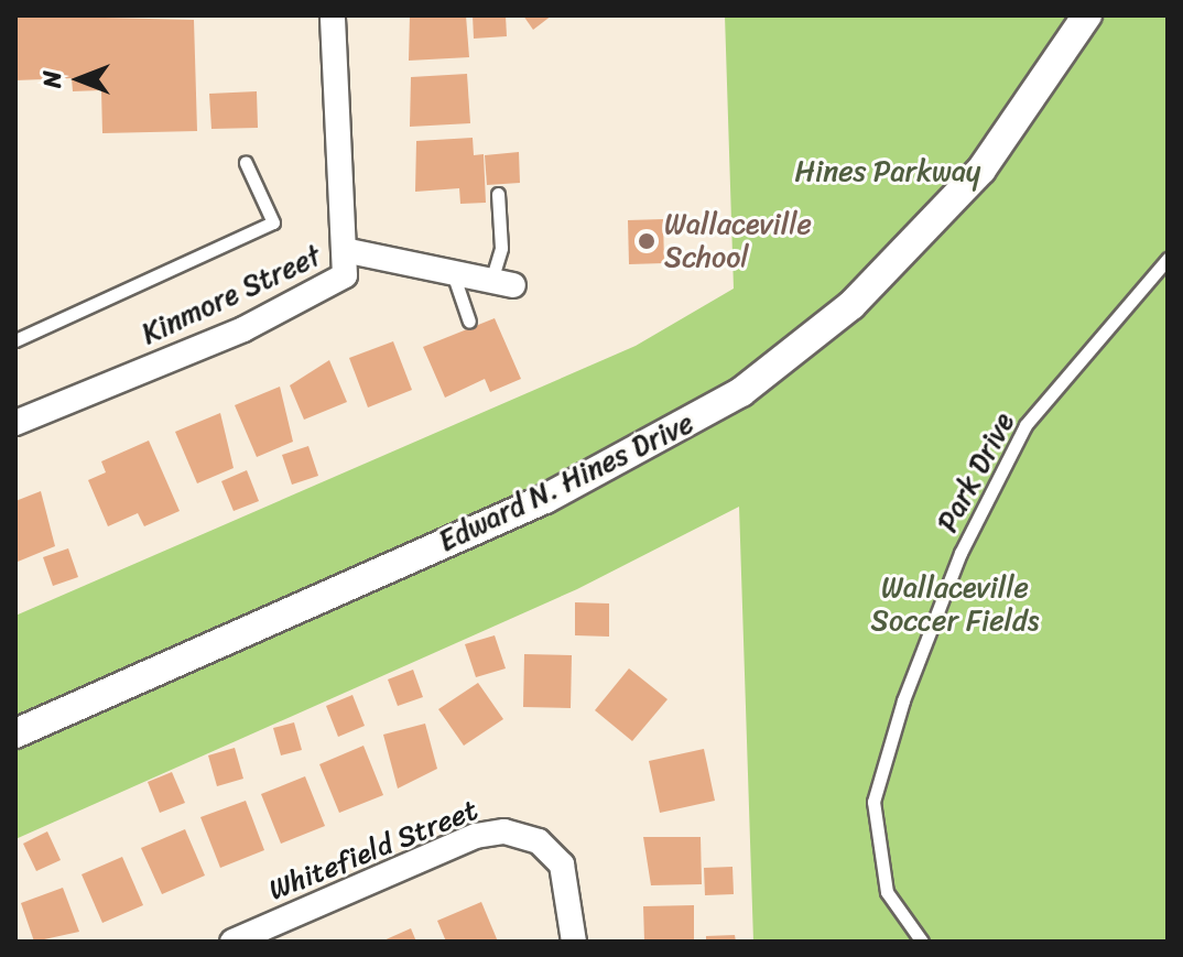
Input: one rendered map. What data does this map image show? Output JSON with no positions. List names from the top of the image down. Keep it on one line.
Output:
{"streets":{"street":["Kinmore Street","Edward N. Hines Drive","Whitefield Street"],"lane":["Park Drive"]},"parks":["Hines Parkway","Wallaceville Soccer Fields"],"places":["Wallaceville School"],"north":"left"}
